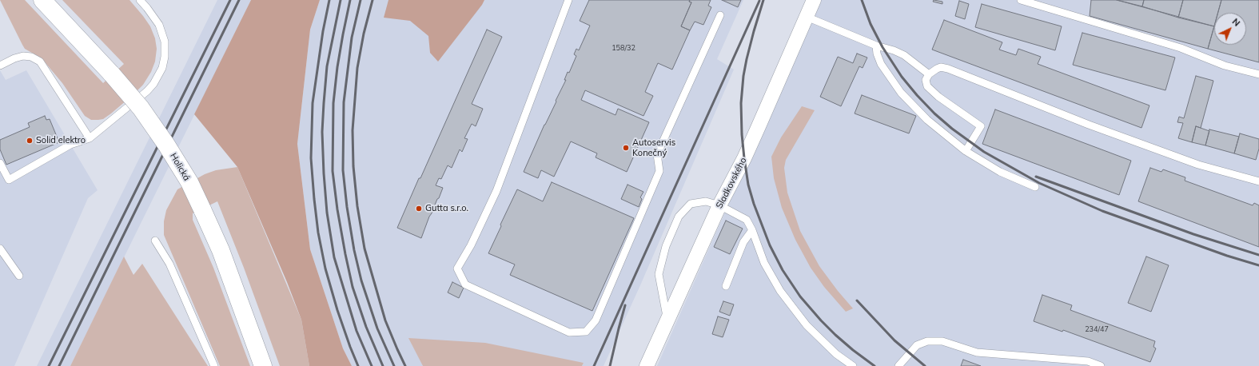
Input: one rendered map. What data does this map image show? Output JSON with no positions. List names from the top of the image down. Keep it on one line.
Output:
{"streets":{"street":["Holická","Sladkovského"]},"places":["Solid elektro","Autoservis Konečný","Gutta s.r.o."],"house_numbers":["158/32","234/47"],"north":"top right"}
